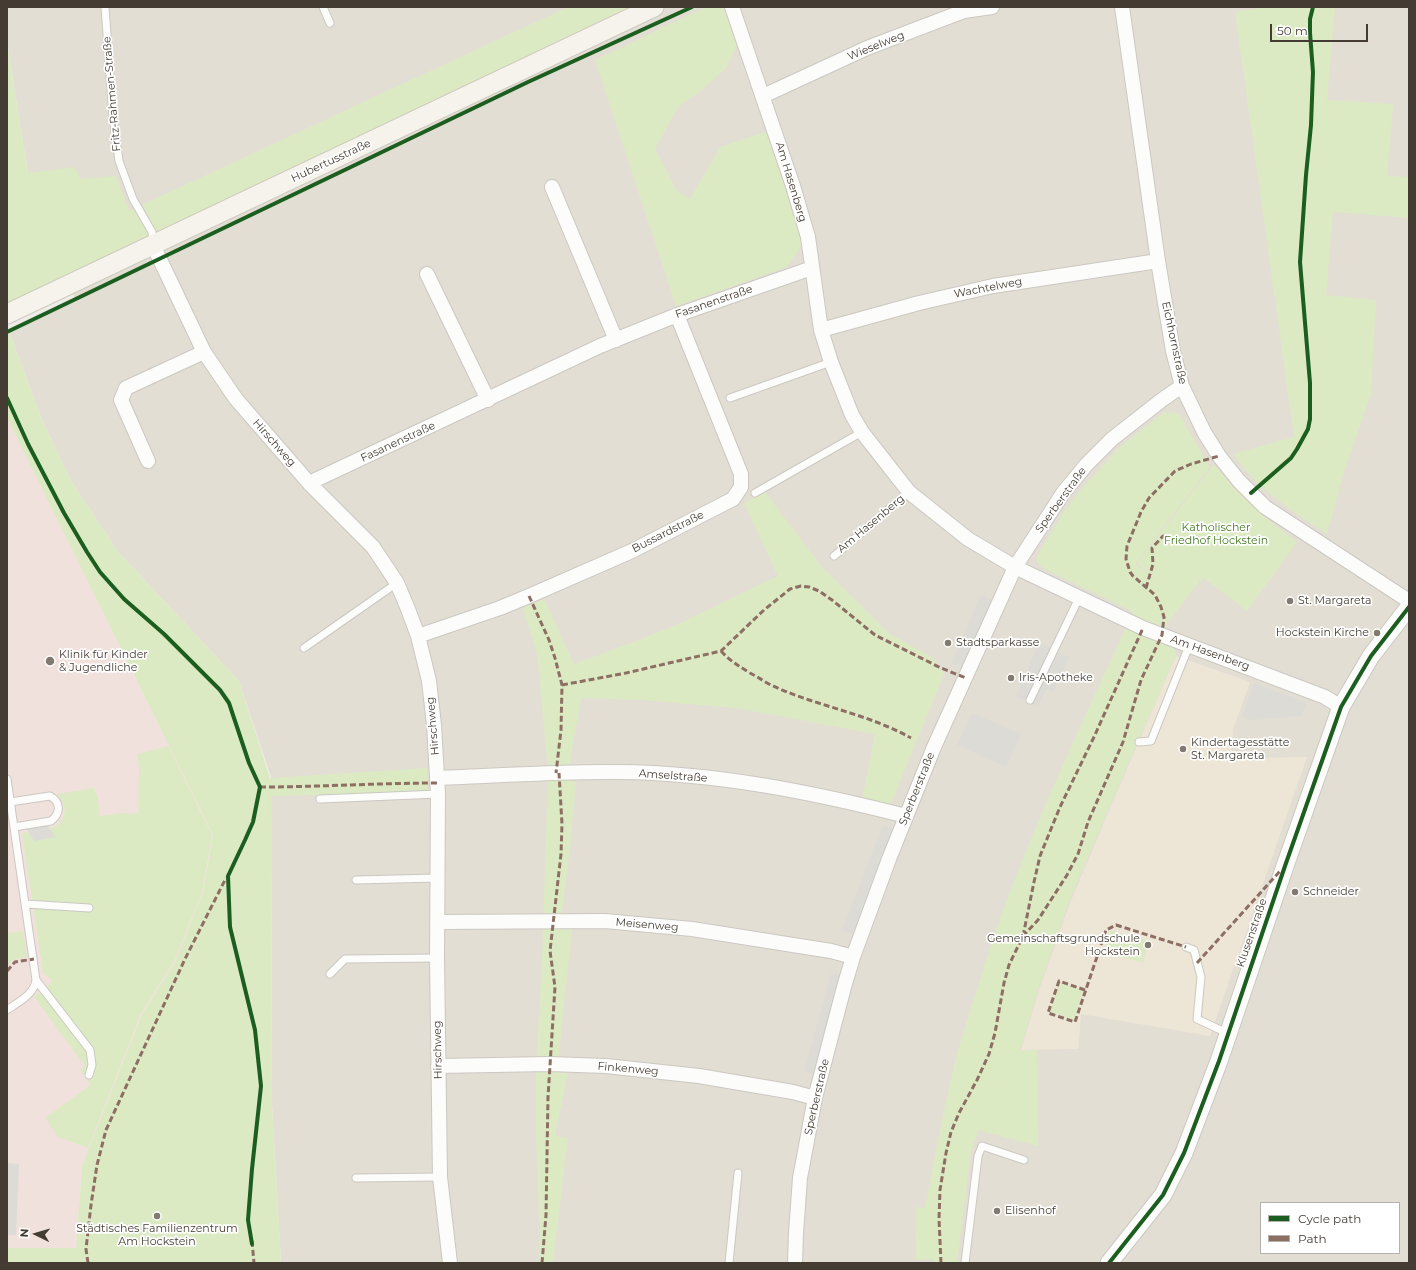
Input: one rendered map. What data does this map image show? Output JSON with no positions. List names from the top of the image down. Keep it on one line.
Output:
{"streets":{"main road":["Hubertusstraße"],"street":["Wieselweg","Am Hasenberg","Wachtelweg","Fasanenstraße","Eichhornstraße","Hirschweg","Sperberstraße","Bussardstraße","Amselstraße","Meisenweg","Klusenstraße","Finkenweg"],"lane":["Fritz-Rahmen-Straße"]},"crossings":[["Wieselweg","Am Hasenberg"],["Fritz-Rahmen-Straße","Hubertusstraße"],["Fritz-Rahmen-Straße","Hirschweg"],["Hubertusstraße","Hirschweg"],["Am Hasenberg","Wachtelweg"],["Am Hasenberg","Fasanenstraße"],["Am Hasenberg","Sperberstraße"],["Am Hasenberg","Klusenstraße"],["Wachtelweg","Eichhornstraße"],["Fasanenstraße","Hirschweg"],["Fasanenstraße","Bussardstraße"],["Eichhornstraße","Sperberstraße"],["Hirschweg","Bussardstraße"],["Hirschweg","Amselstraße"],["Hirschweg","Meisenweg"],["Hirschweg","Finkenweg"],["Sperberstraße","Amselstraße"],["Sperberstraße","Meisenweg"],["Sperberstraße","Finkenweg"]],"parks":["Katholischer Friedhof Hockstein"],"places":["St. Margareta","Hockstein Kirche","Stadtsparkasse","Klinik für Kinder & Jugendliche","Iris-Apotheke","Kindertagesstätte St. Margareta","Schneider","Gemeinschaftsgrundschule Hockstein","Elisenhof","Städtisches Familienzentrum Am Hockstein"],"legend":["Cycle path","Path"],"scale_bar":"50 m","north":"left"}
